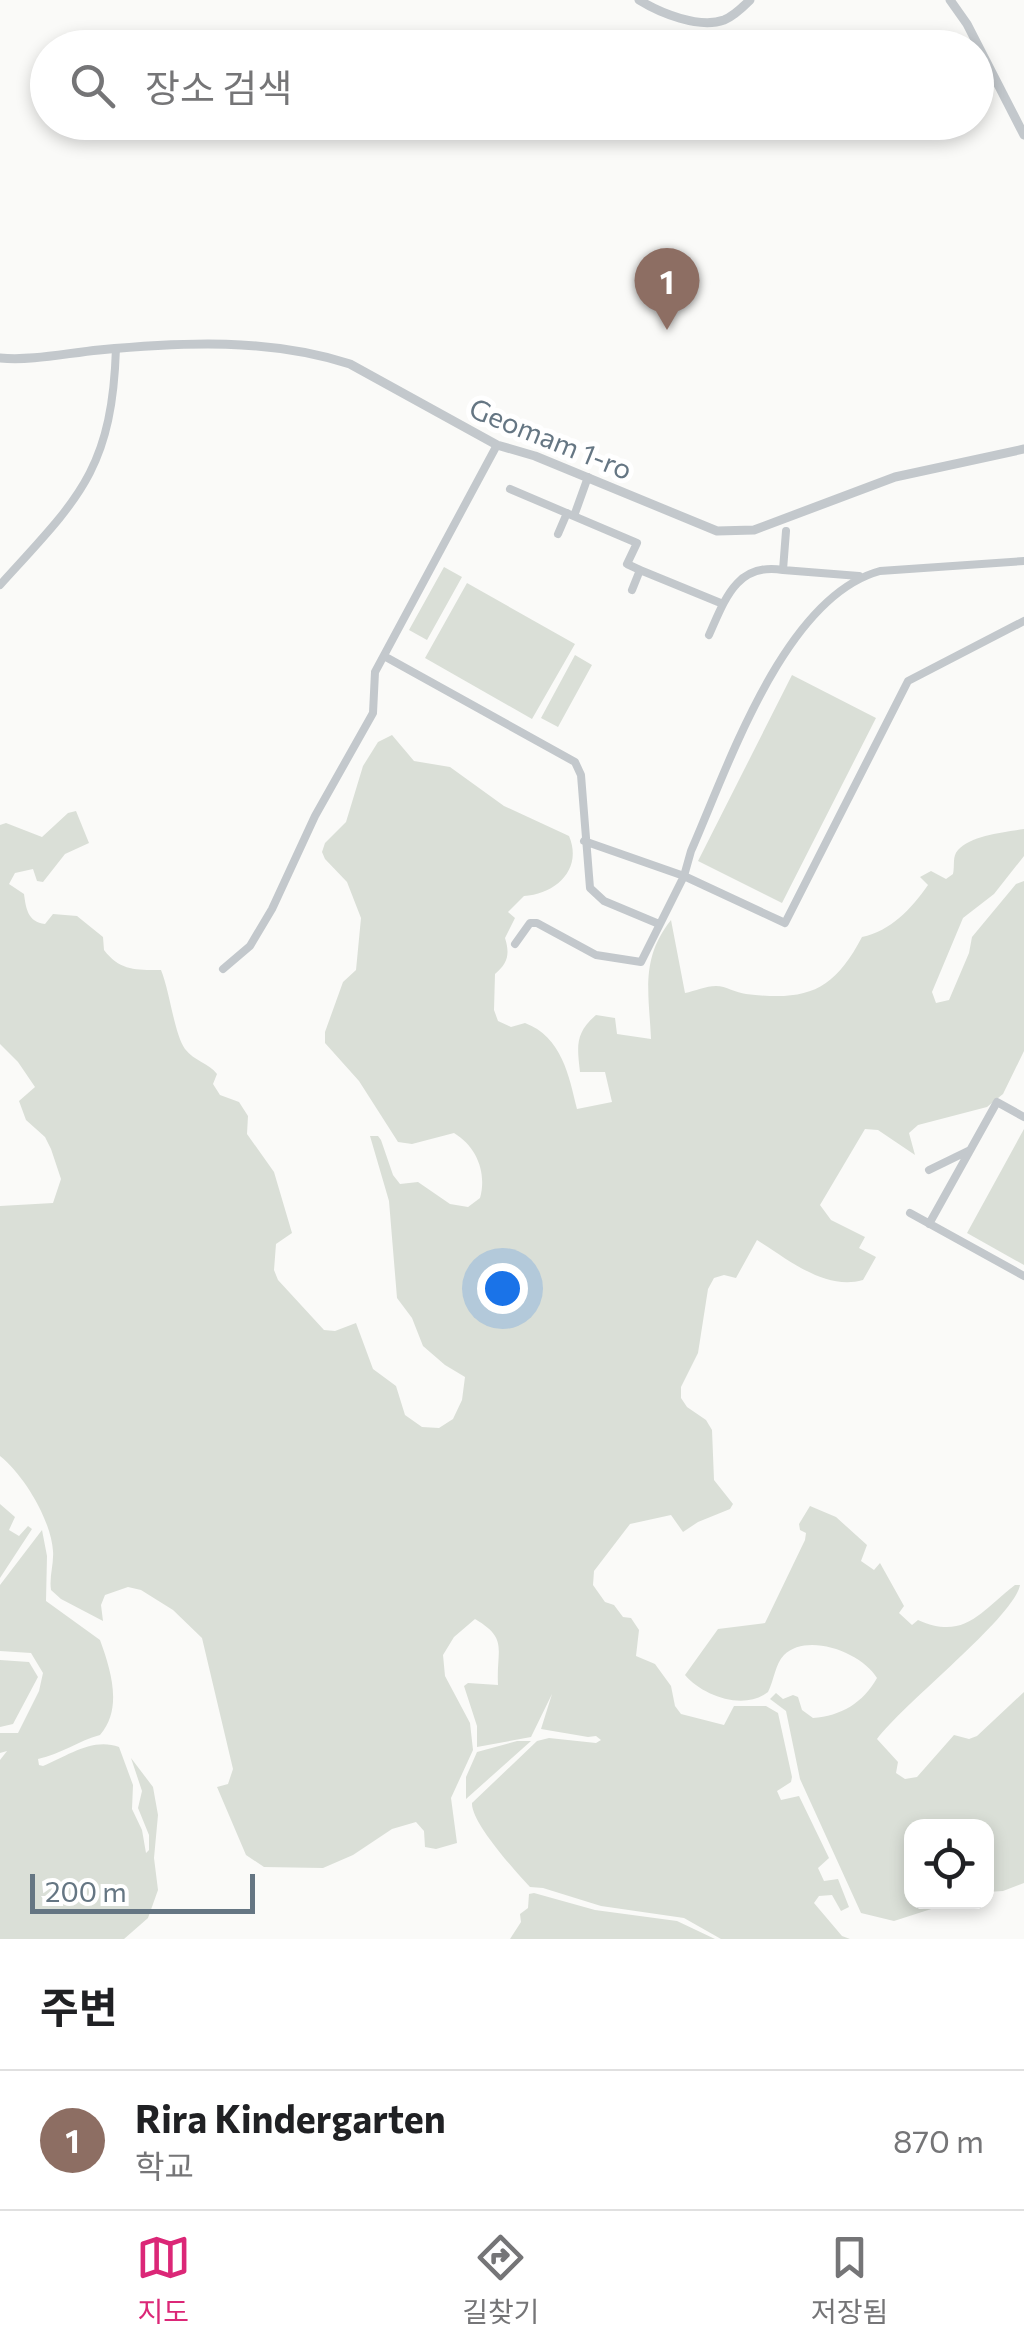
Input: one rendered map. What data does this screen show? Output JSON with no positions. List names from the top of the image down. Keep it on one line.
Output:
{"streets":{"street":["Geomam 1-ro"]},"scale_bar":"200 m","page":{"search":"장소 검색","pins":"1","scale":"200 m","heading":"주변","list":[{"mark":"1","name":"Rira Kindergarten","note":"학교","value":"870 m"}],"nav":["지도","길찾기","저장됨"]}}
